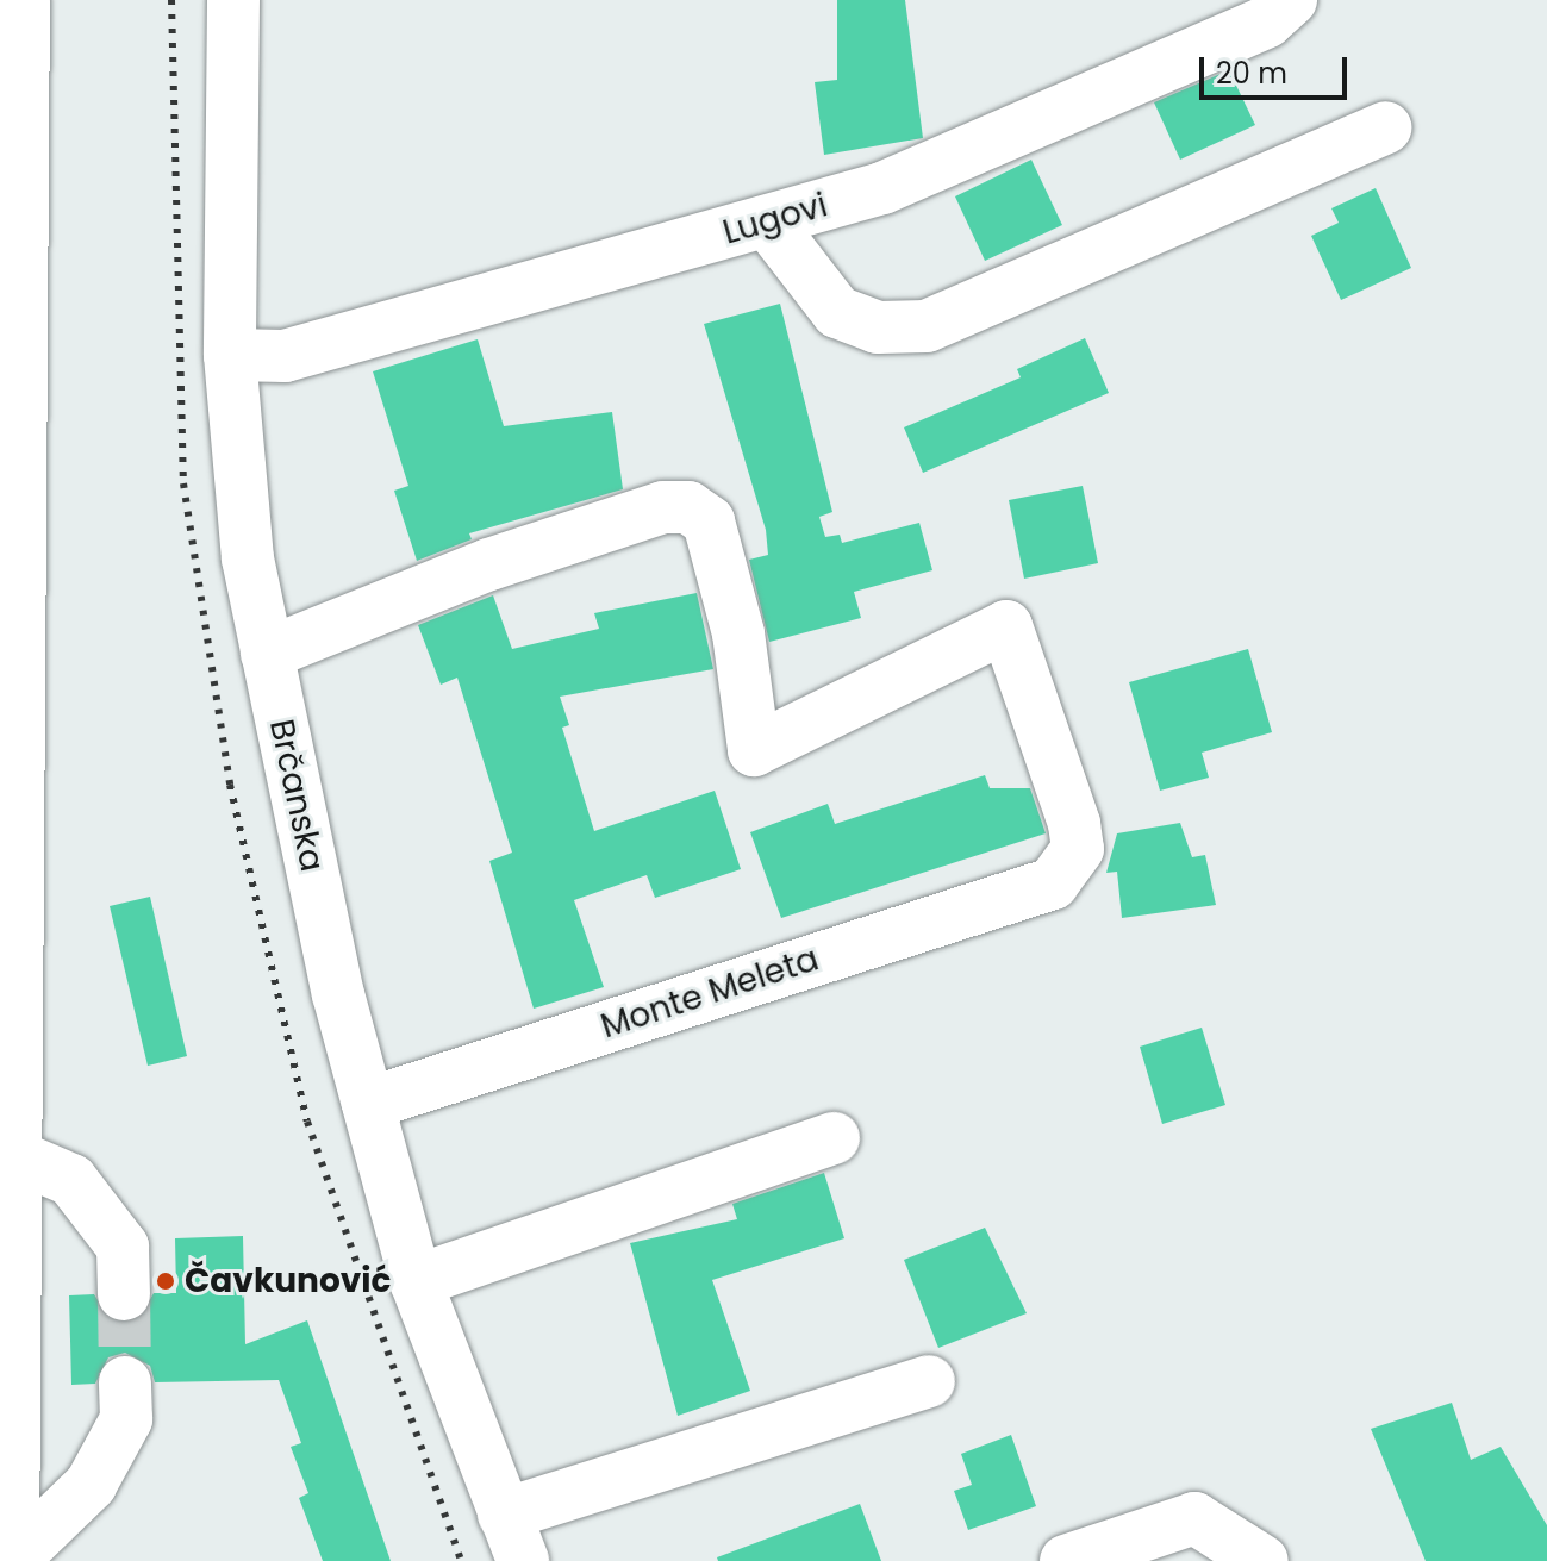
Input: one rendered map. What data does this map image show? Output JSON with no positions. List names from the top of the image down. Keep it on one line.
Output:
{"streets":{"street":["Lugovi","Brčanska","Monte Meleta"]},"crossings":[["Lugovi","Brčanska"],["Brčanska","Monte Meleta"]],"places":["Čavkunović"],"scale_bar":"20 m"}
